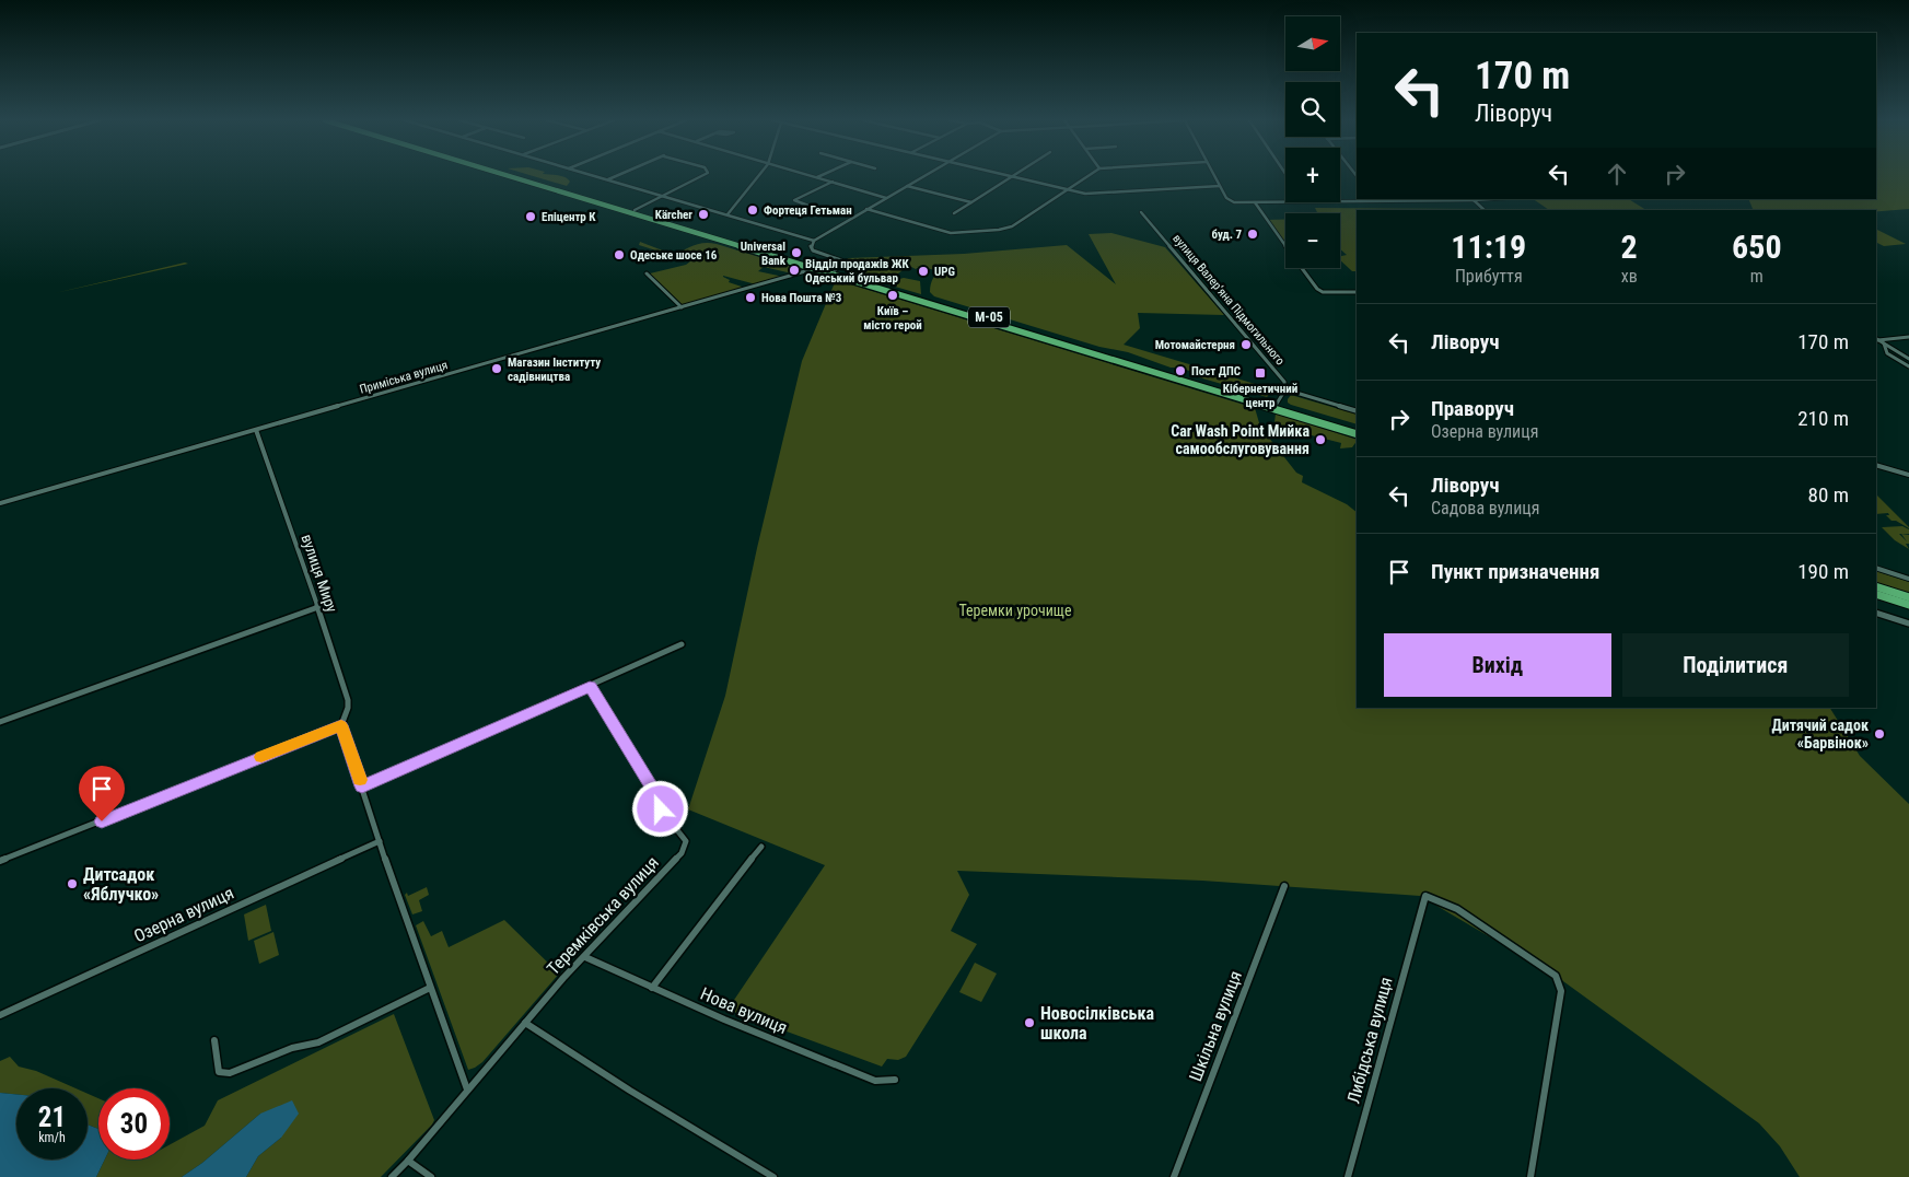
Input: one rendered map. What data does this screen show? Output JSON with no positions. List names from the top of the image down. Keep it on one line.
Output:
{"streets":{"highway":["М-05"],"street":["вулиця Валерʼяна Підмогильного","Приміська вулиця","вулиця Миру","Озерна вулиця","Теремківська вулиця","Нова вулиця","Шкільна вулиця","Либідська вулиця"]},"crossings":[["М-05","Приміська вулиця"],["Приміська вулиця","вулиця Миру"],["Теремківська вулиця","Нова вулиця"]],"parks":["Теремки урочище"],"places":{"other":["Фортеця Гетьман","Kärcher","Епіцентр К","буд. 7","Universal Bank","Одеське шосе 16","Відділ продажів ЖК Одеський бульвар","UPG","Київ – місто герой","Нова Пошта №3","Мотомайстерня","Магазин Інституту садівництва","Пост ДПС","Car Wash Point Мийка самообслуговування","Дитячий садок «Барвінок»","Дитсадок «Яблучко»","Новосілківська школа"],"transit":["Кібернетичний центр"]},"north":"right","page":{"map_buttons":["+","−"],"turn":["170 m","Ліворуч"],"eta":["11:19","Прибуття","2","хв","650","m"],"list":[{"name":"Ліворуч","value":"170 m"},{"name":"Праворуч","note":"Озерна вулиця","value":"210 m"},{"name":"Ліворуч","note":"Садова вулиця","value":"80 m"},{"name":"Пункт призначення","value":"190 m"}],"buttons":["Вихід","Поділитися"],"speed":"21 km/h","limit":"30"}}
